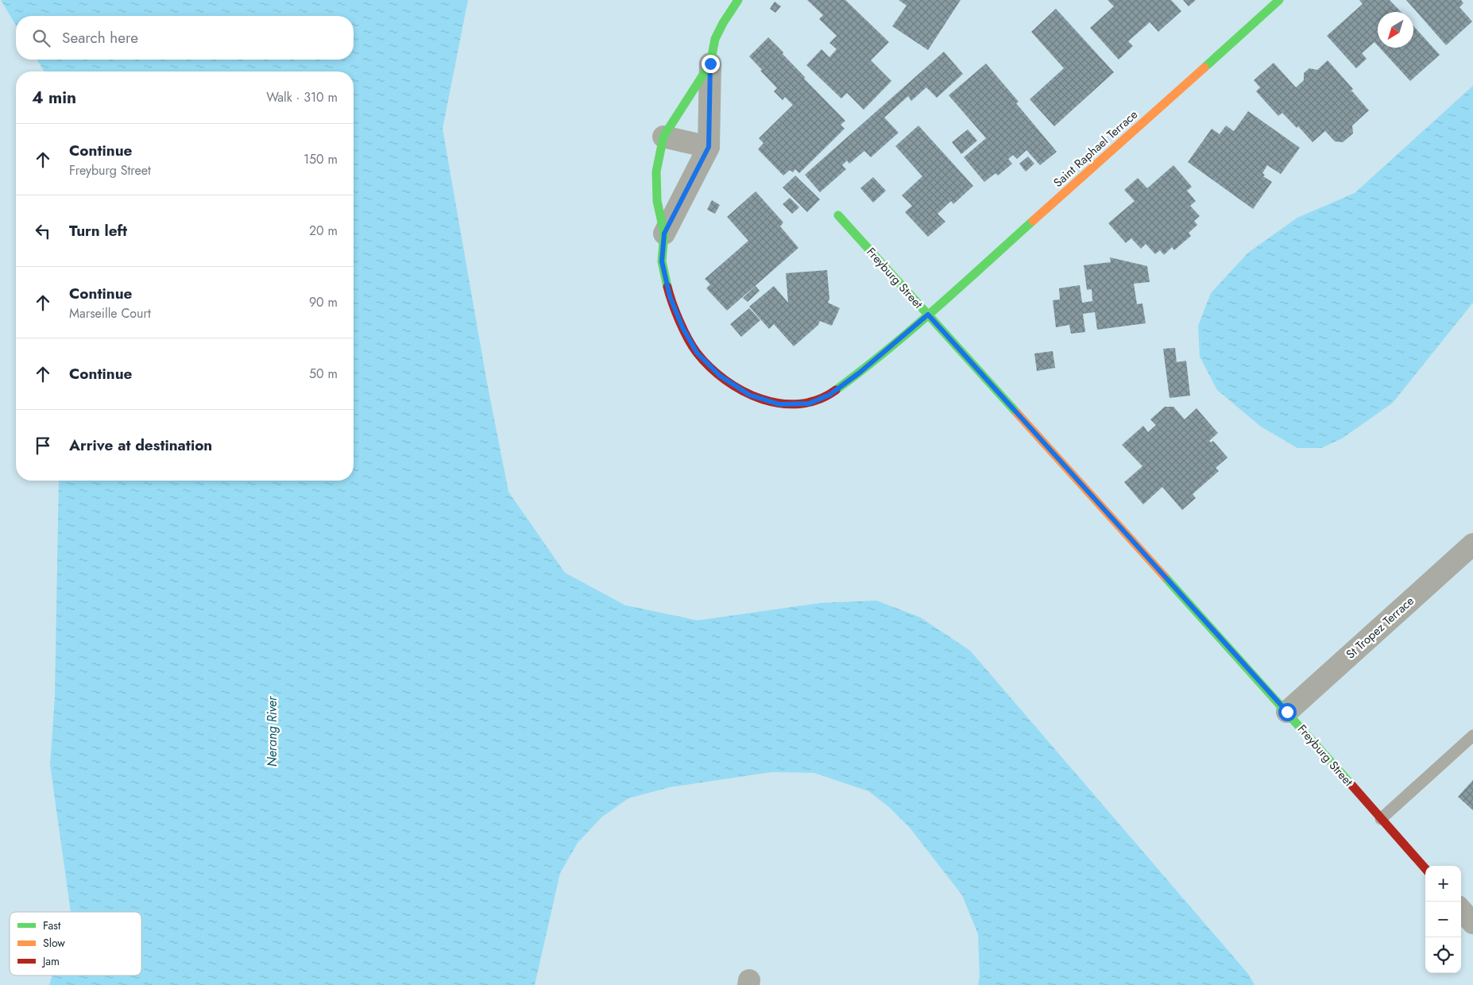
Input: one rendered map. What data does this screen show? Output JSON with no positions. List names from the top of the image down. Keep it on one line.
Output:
{"streets":{"street":["Saint Raphael Terrace","Freyburg Street","St Tropez Terrace"]},"crossings":[["Saint Raphael Terrace","Freyburg Street"],["Freyburg Street","St Tropez Terrace"]],"water":["Nerang River"],"legend":["Fast","Slow","Jam"],"north":"bottom left","page":{"search":"Search here","heading":["4 min","Walk · 310 m"],"list":[["Continue","Freyburg Street","150 m"],["Turn left","20 m"],["Continue","Marseille Court","90 m"],["Continue","50 m"],"Arrive at destination"],"map_buttons":["+","−"]}}
